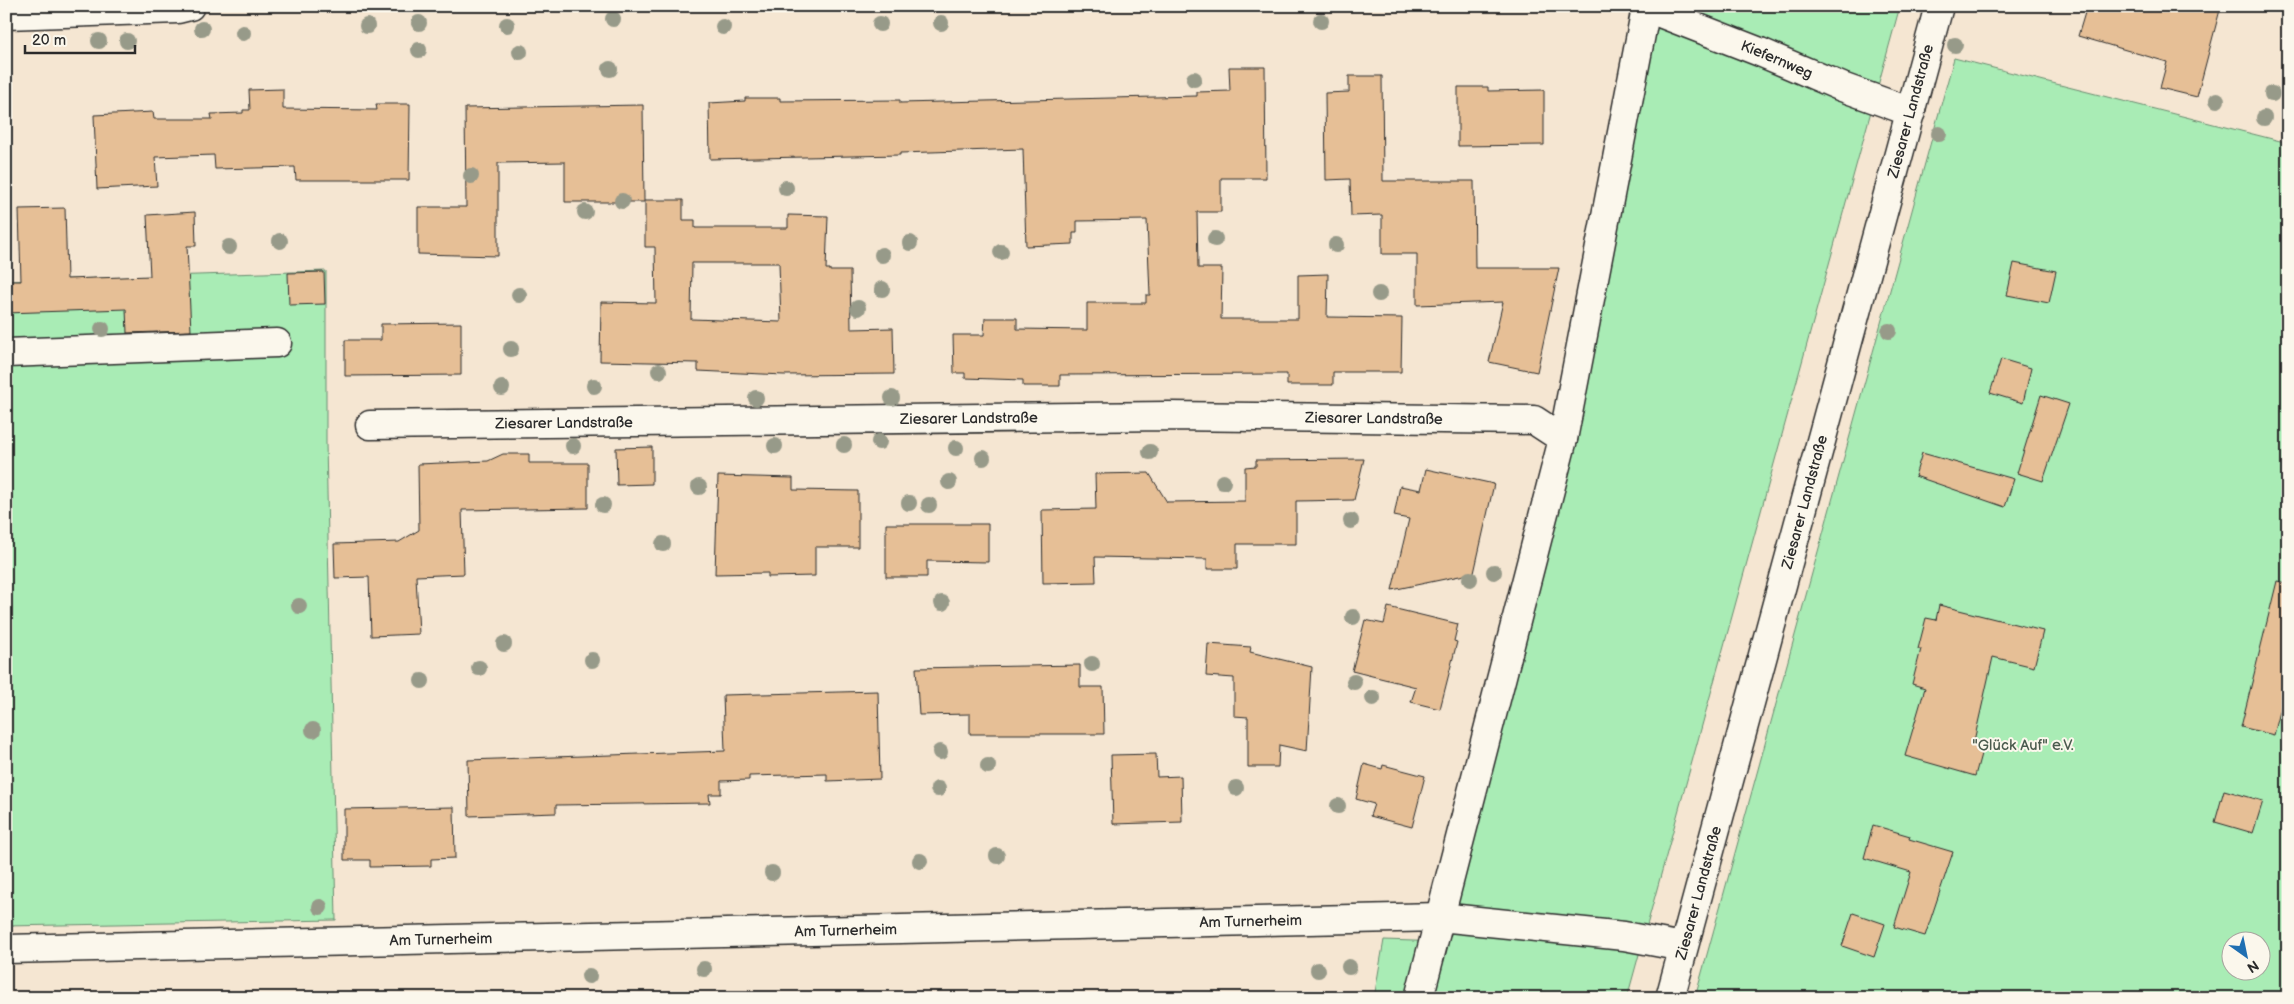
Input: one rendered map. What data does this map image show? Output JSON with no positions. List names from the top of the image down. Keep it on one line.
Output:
{"streets":{"street":["Kiefernweg","Ziesarer Landstraße","Am Turnerheim"]},"crossings":[["Kiefernweg","Ziesarer Landstraße"],["Ziesarer Landstraße","Am Turnerheim"]],"parks":["\"Glück Auf\" e.V."],"scale_bar":"20 m","north":"bottom right"}
